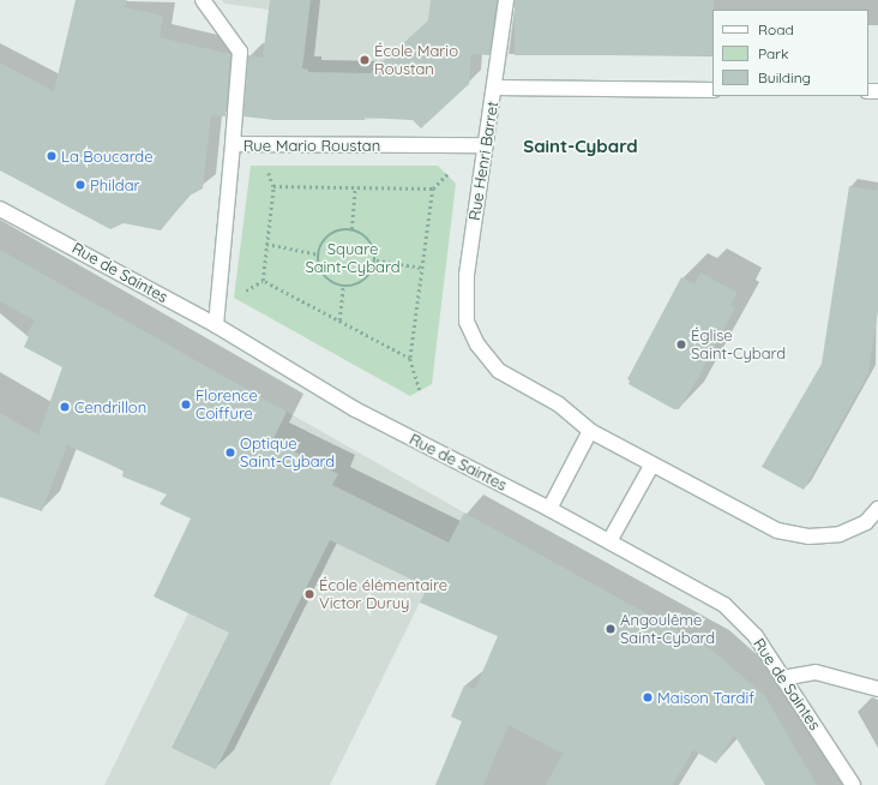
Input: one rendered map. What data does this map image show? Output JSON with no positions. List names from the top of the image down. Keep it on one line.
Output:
{"streets":{"street":["Rue Mario Roustan","Rue Henri Barret","Rue de Saintes"]},"crossings":[["Rue Mario Roustan","Rue Henri Barret"],["Rue Mario Roustan","Rue de Saintes"]],"districts":["Saint-Cybard"],"parks":["Square Saint-Cybard"],"places":["École Mario Roustan","La Boucarde","Phildar","Église Saint-Cybard","Florence Coiffure","Cendrillon","Optique Saint-Cybard","École élémentaire Victor Duruy","Angoulême Saint-Cybard","Maison Tardif"],"legend":["Road","Park","Building"]}
